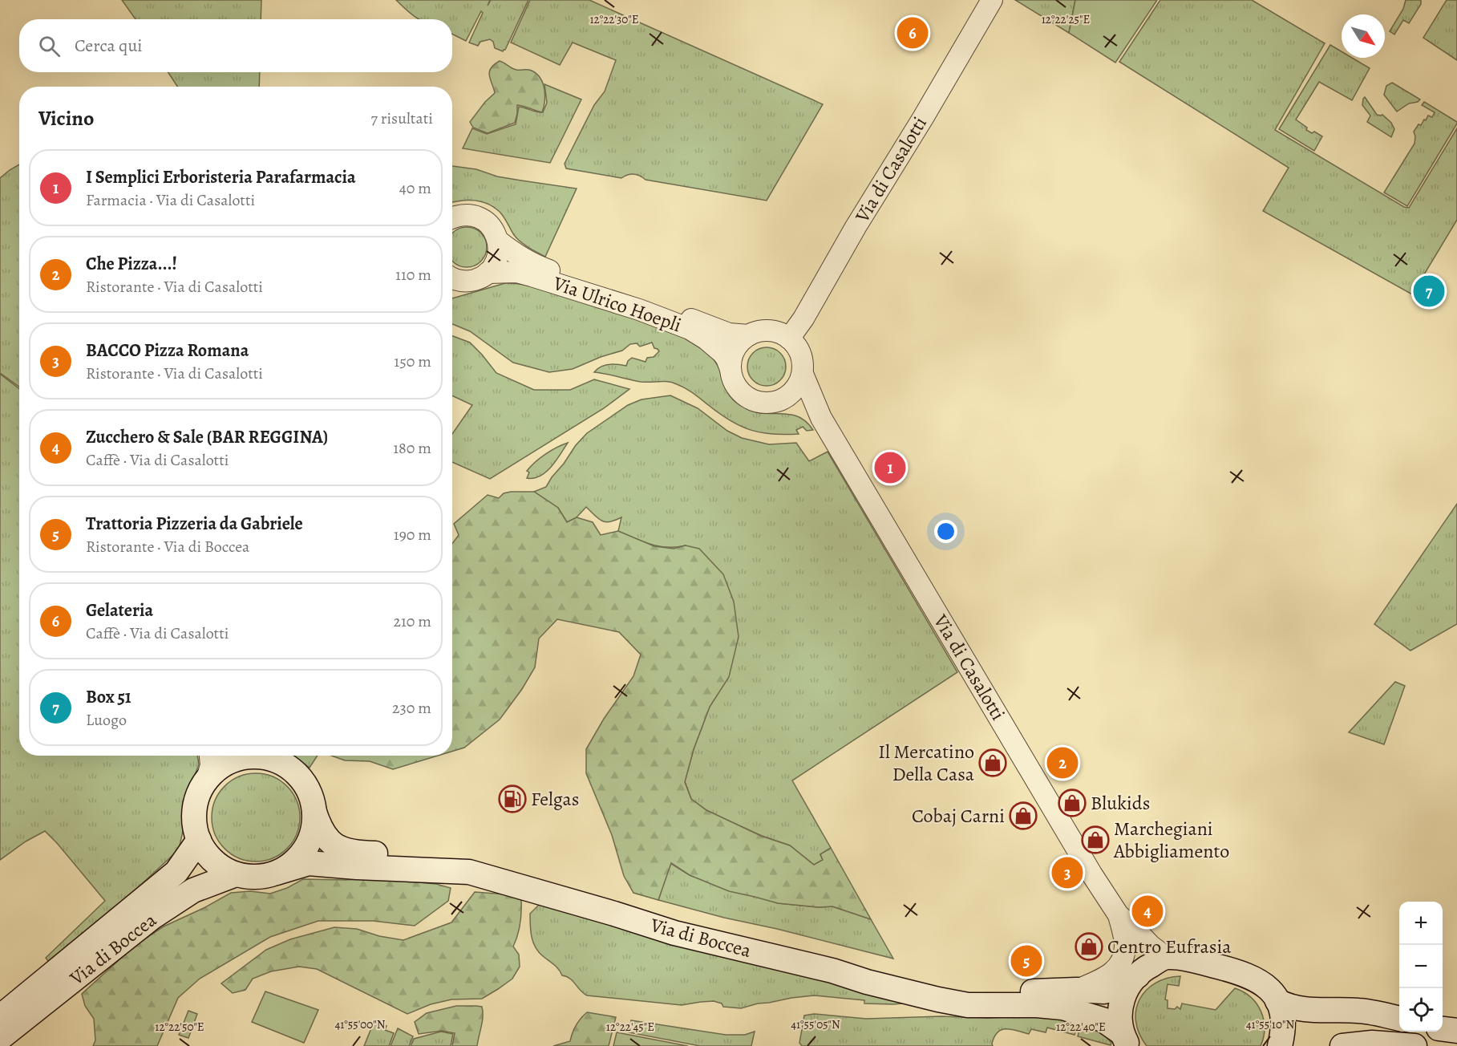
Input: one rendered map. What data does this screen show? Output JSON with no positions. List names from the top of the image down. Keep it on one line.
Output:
{"streets":{"main road":["Via di Boccea"],"street":["Via di Casalotti","Via Ulrico Hoepli"]},"crossings":[["Via di Casalotti","Via Ulrico Hoepli"],["Via di Casalotti","Via di Boccea"]],"places":{"shop":["Il Mercatino Della Casa","Blukids","Cobaj Carni","Marchegiani Abbigliamento","Centro Eufrasia"],"fuel station":["Felgas"]},"north":"bottom right","page":{"pins":["6","7","1","2","3","4","5"],"search":"Cerca qui","heading":["Vicino","7 risultati"],"list":[{"mark":"1","name":"I Semplici Erboristeria Parafarmacia","note":"Farmacia · Via di Casalotti","value":"40 m"},{"mark":"2","name":"Che Pizza...!","note":"Ristorante · Via di Casalotti","value":"110 m"},{"mark":"3","name":"BACCO Pizza Romana","note":"Ristorante · Via di Casalotti","value":"150 m"},{"mark":"4","name":"Zucchero & Sale (BAR REGGINA)","note":"Caffè · Via di Casalotti","value":"180 m"},{"mark":"5","name":"Trattoria Pizzeria da Gabriele","note":"Ristorante · Via di Boccea","value":"190 m"},{"mark":"6","name":"Gelateria","note":"Caffè · Via di Casalotti","value":"210 m"},{"mark":"7","name":"Box 51","note":"Luogo","value":"230 m"}],"map_buttons":["+","−"]},"coordinates":["12°22'25\"E","12°22'30\"E","41°55'00\"N","41°55'05\"N","41°55'10\"N","12°22'50\"E","12°22'45\"E","12°22'40\"E"]}
